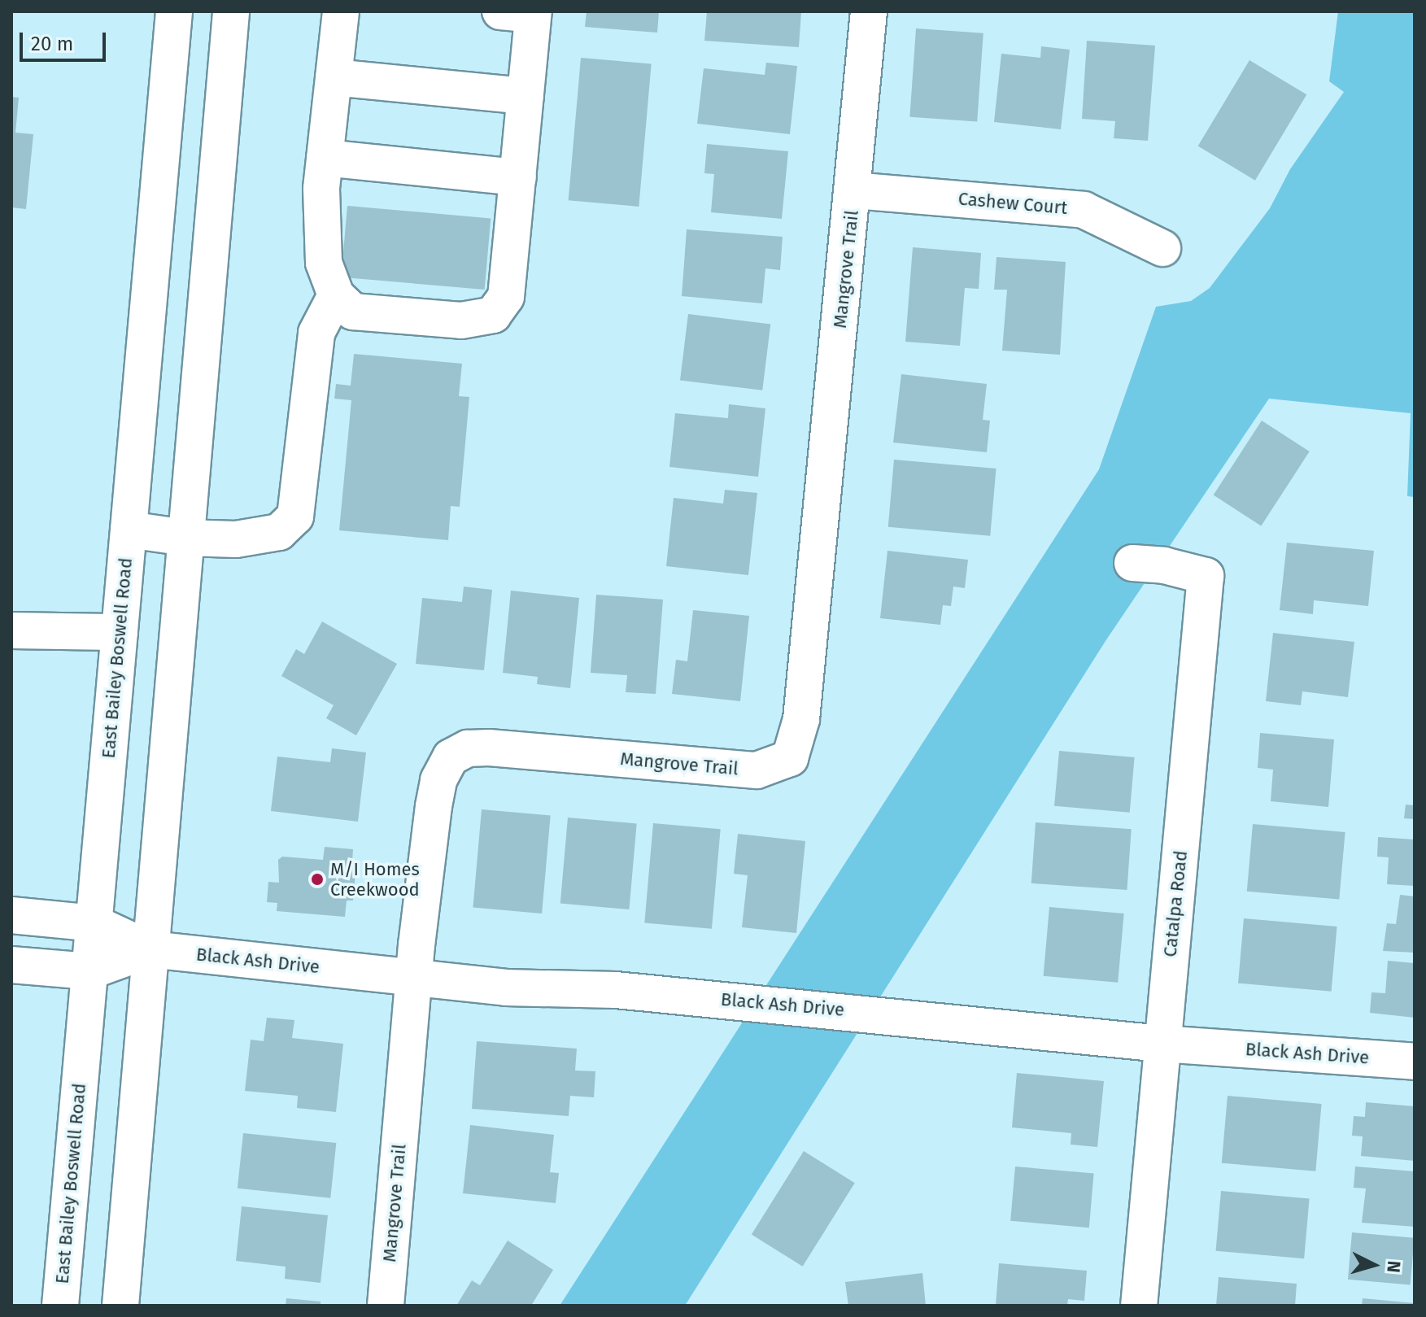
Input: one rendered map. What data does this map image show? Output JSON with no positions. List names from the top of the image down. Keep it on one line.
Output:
{"streets":{"street":["Cashew Court","Mangrove Trail","East Bailey Boswell Road","Catalpa Road","Black Ash Drive"]},"crossings":[["Cashew Court","Mangrove Trail"],["Mangrove Trail","Black Ash Drive"],["Catalpa Road","Black Ash Drive"]],"places":["M/I Homes Creekwood"],"scale_bar":"20 m","north":"right"}
